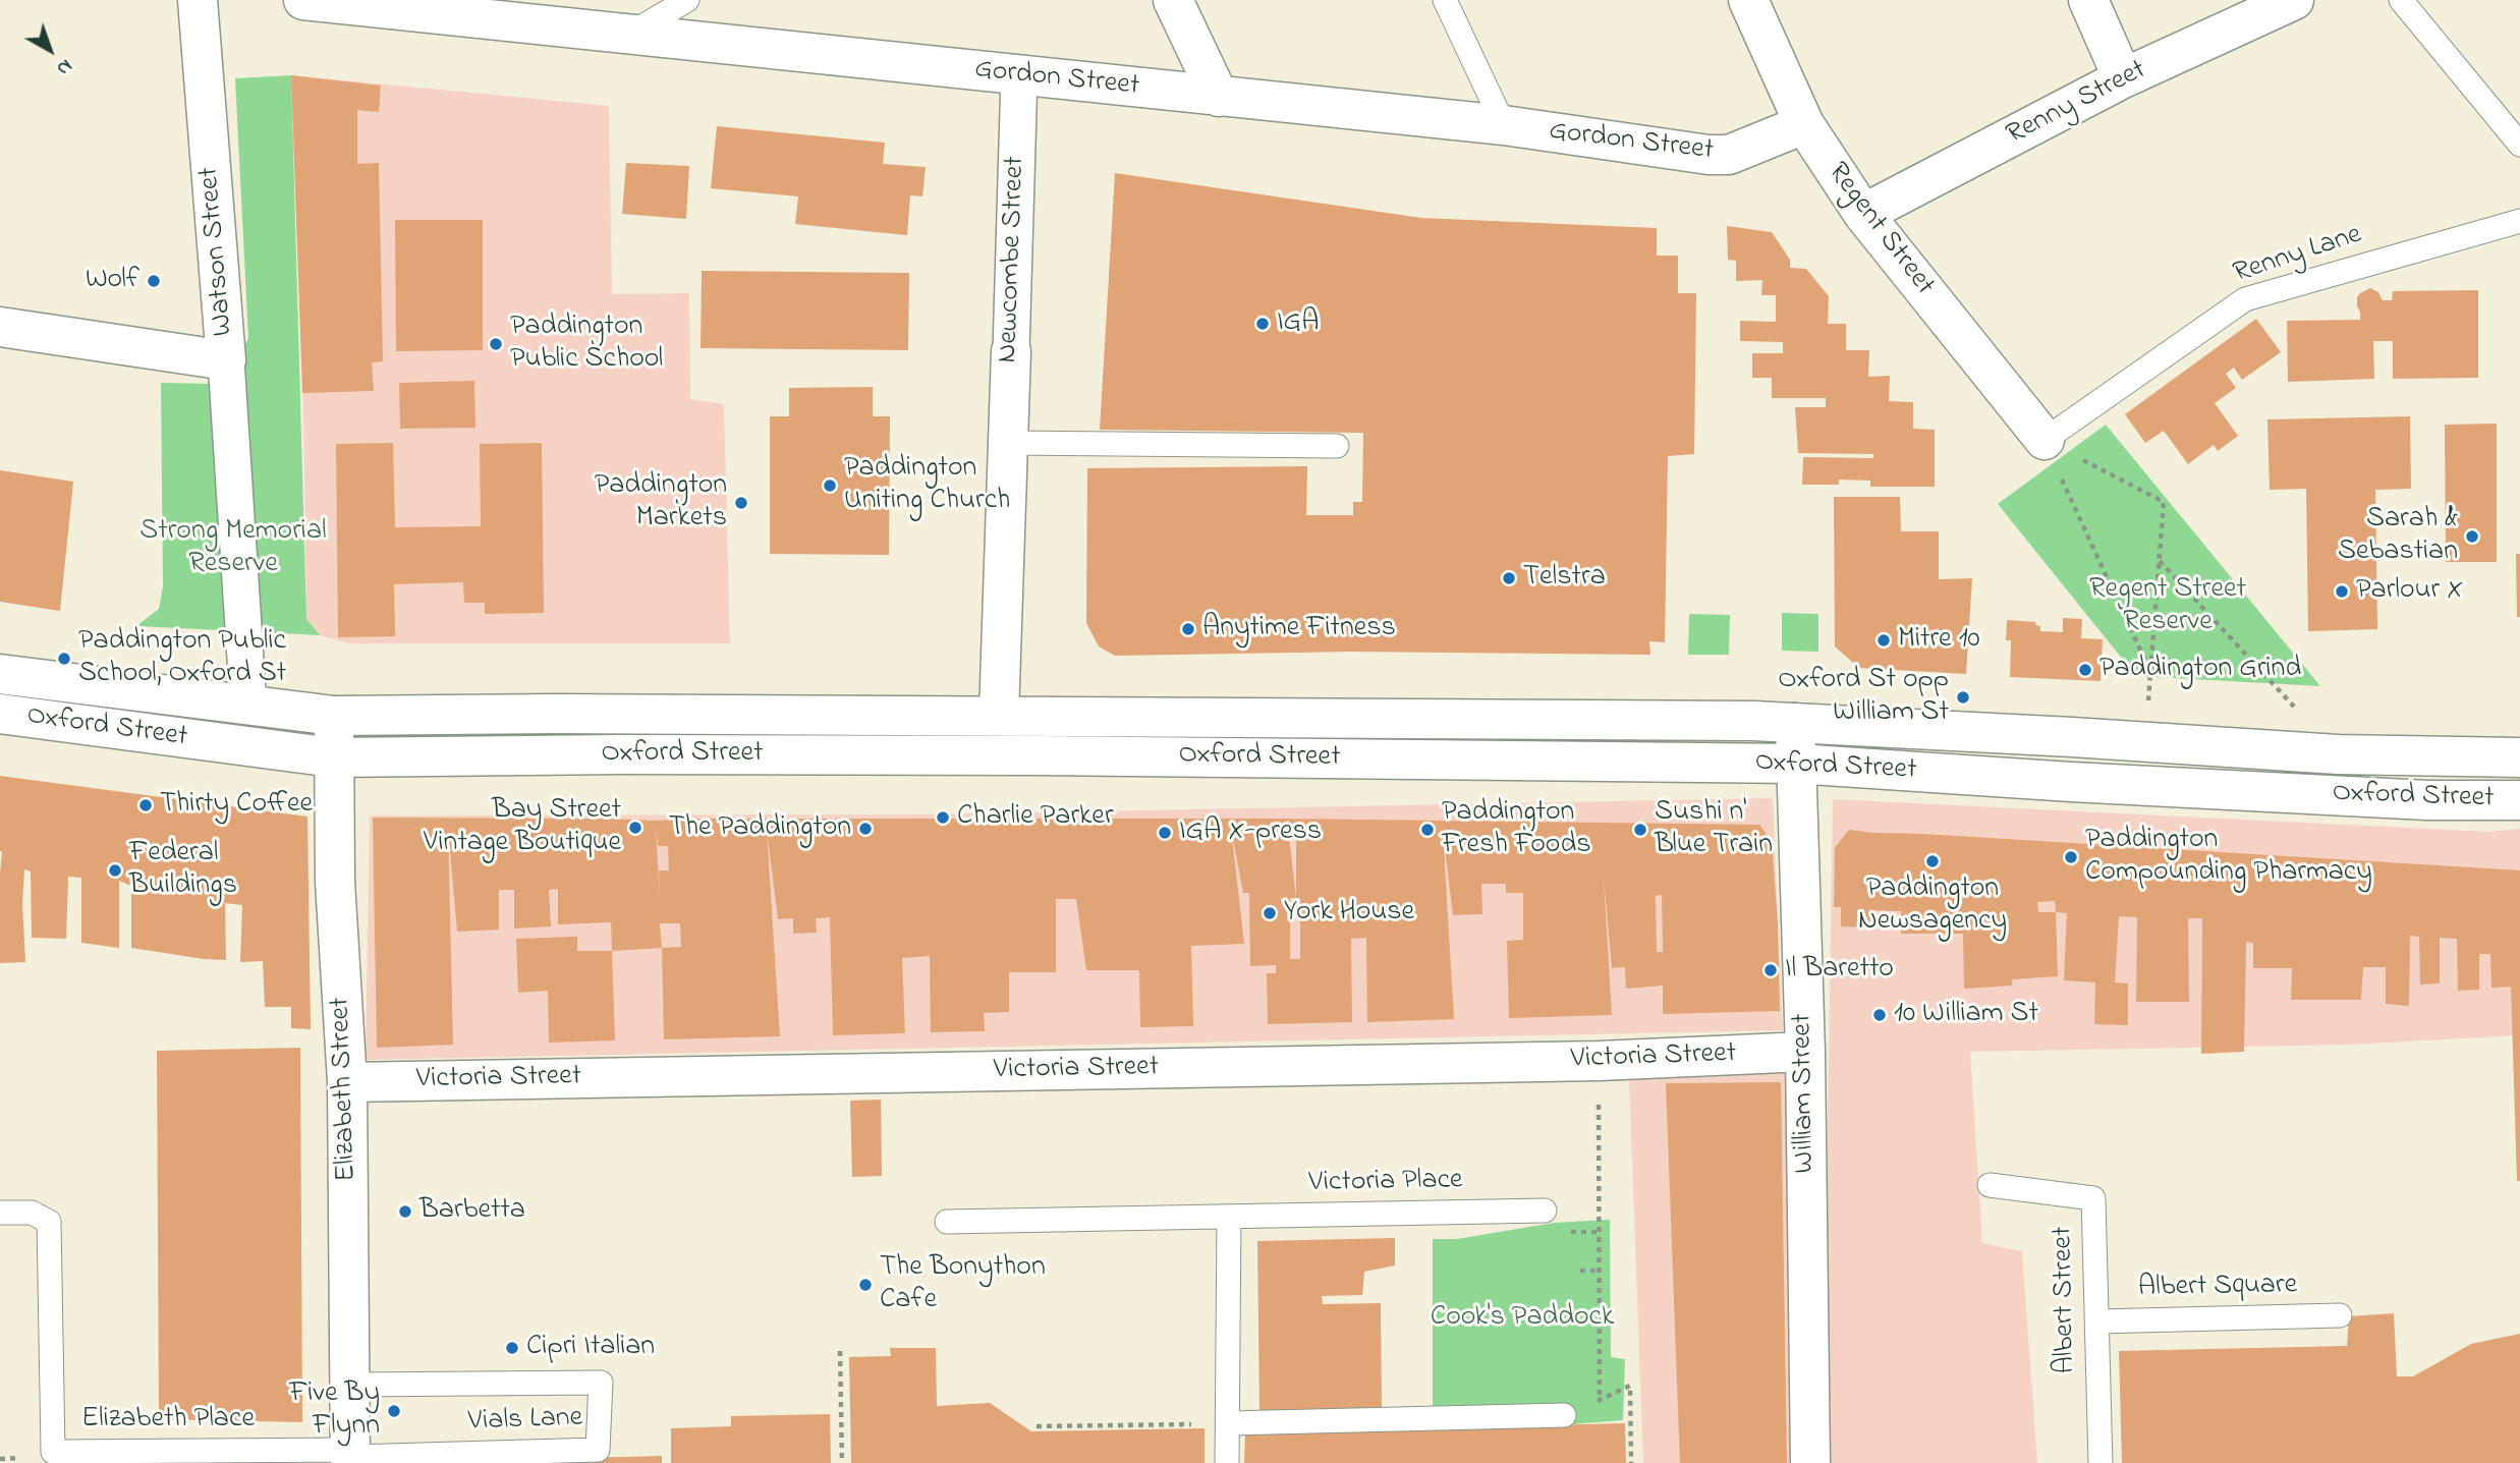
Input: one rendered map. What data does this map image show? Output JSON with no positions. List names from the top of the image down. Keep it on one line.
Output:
{"streets":{"street":["Gordon Street","Renny Street","Regent Street","Watson Street","Newcombe Street","Oxford Street","Victoria Street","Elizabeth Street","William Street"],"lane":["Renny Lane","Victoria Place","Albert Square","Albert Street","Elizabeth Place","Vials Lane"]},"crossings":[["Gordon Street","Regent Street"],["Gordon Street","Newcombe Street"],["Renny Street","Regent Street"],["Regent Street","Renny Lane"],["Newcombe Street","Oxford Street"],["Oxford Street","Elizabeth Street"],["Oxford Street","William Street"],["Victoria Street","Elizabeth Street"],["Victoria Street","William Street"],["Elizabeth Street","Elizabeth Place"],["Elizabeth Street","Vials Lane"],["Albert Square","Albert Street"],["Elizabeth Place","Vials Lane"]],"parks":["Strong Memorial Reserve","Regent Street Reserve","Cook's Paddock"],"places":["Wolf","IGA","Paddington Public School","Paddington Uniting Church","Paddington Markets","Sarah & Sebastian","Telstra","Parlour X","Anytime Fitness","Mitre 10","Paddington Public School, Oxford St","Paddington Grind","Oxford St opp William St","Thirty Coffee","Charlie Parker","Bay Street Vintage Boutique","The Paddington","Paddington Fresh Foods","Sushi n' Blue Train","IGA X-press","Paddington Compounding Pharmacy","Paddington Newsagency","Federal Buildings","York House","Il Baretto","10 William St","Barbetta","The Bonython Cafe","Cipri Italian","Five By Flynn"],"north":"bottom right"}
